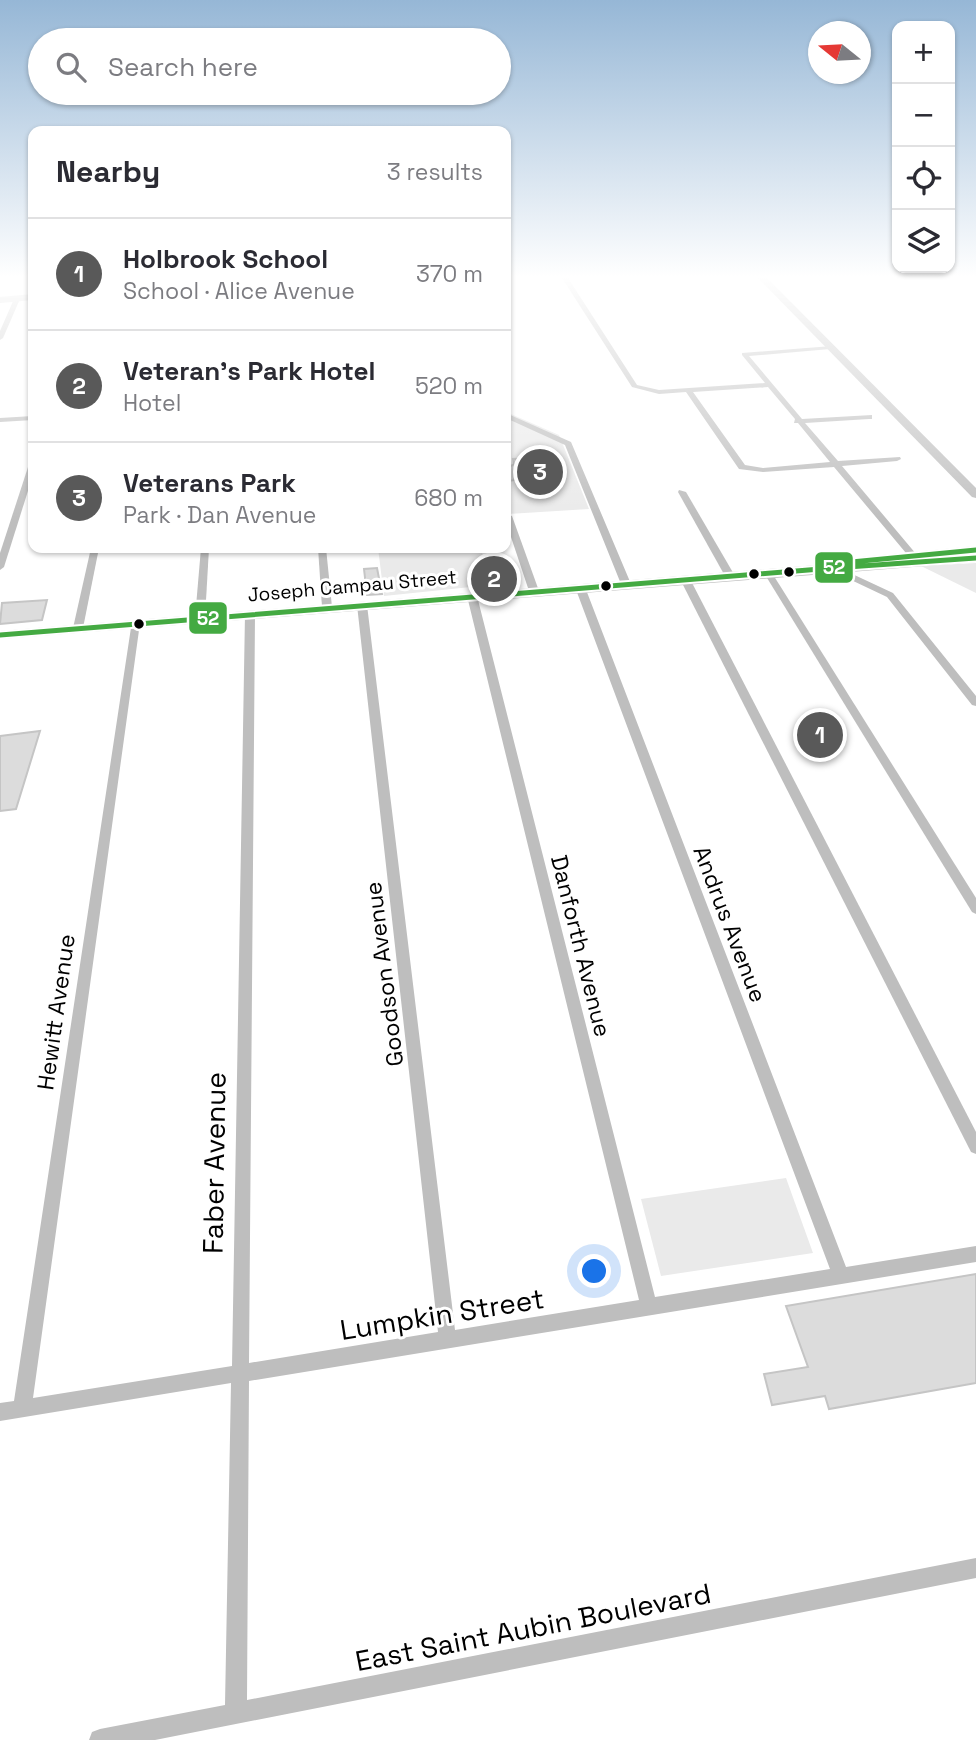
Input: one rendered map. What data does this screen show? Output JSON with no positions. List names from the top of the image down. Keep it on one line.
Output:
{"streets":{"street":["Joseph Campau Street","Andrus Avenue","Danforth Avenue","Goodson Avenue","Hewitt Avenue","Faber Avenue","Lumpkin Street","East Saint Aubin Boulevard"]},"crossings":[["Joseph Campau Street","Andrus Avenue"],["Joseph Campau Street","Danforth Avenue"],["Joseph Campau Street","Goodson Avenue"],["Joseph Campau Street","Hewitt Avenue"],["Joseph Campau Street","Faber Avenue"],["Andrus Avenue","Lumpkin Street"],["Danforth Avenue","Lumpkin Street"],["Goodson Avenue","Lumpkin Street"],["Hewitt Avenue","Lumpkin Street"],["Faber Avenue","Lumpkin Street"],["Faber Avenue","East Saint Aubin Boulevard"]],"lines":["transit line 52"],"north":"left","page":{"map_buttons":["+","−"],"search":"Search here","heading":["Nearby","3 results"],"list":[{"mark":"1","name":"Holbrook School","note":"School · Alice Avenue","value":"370 m"},{"mark":"2","name":"Veteran's Park Hotel","note":"Hotel","value":"520 m"},{"mark":"3","name":"Veterans Park","note":"Park · Dan Avenue","value":"680 m"}],"pins":["3","2","1"]}}
